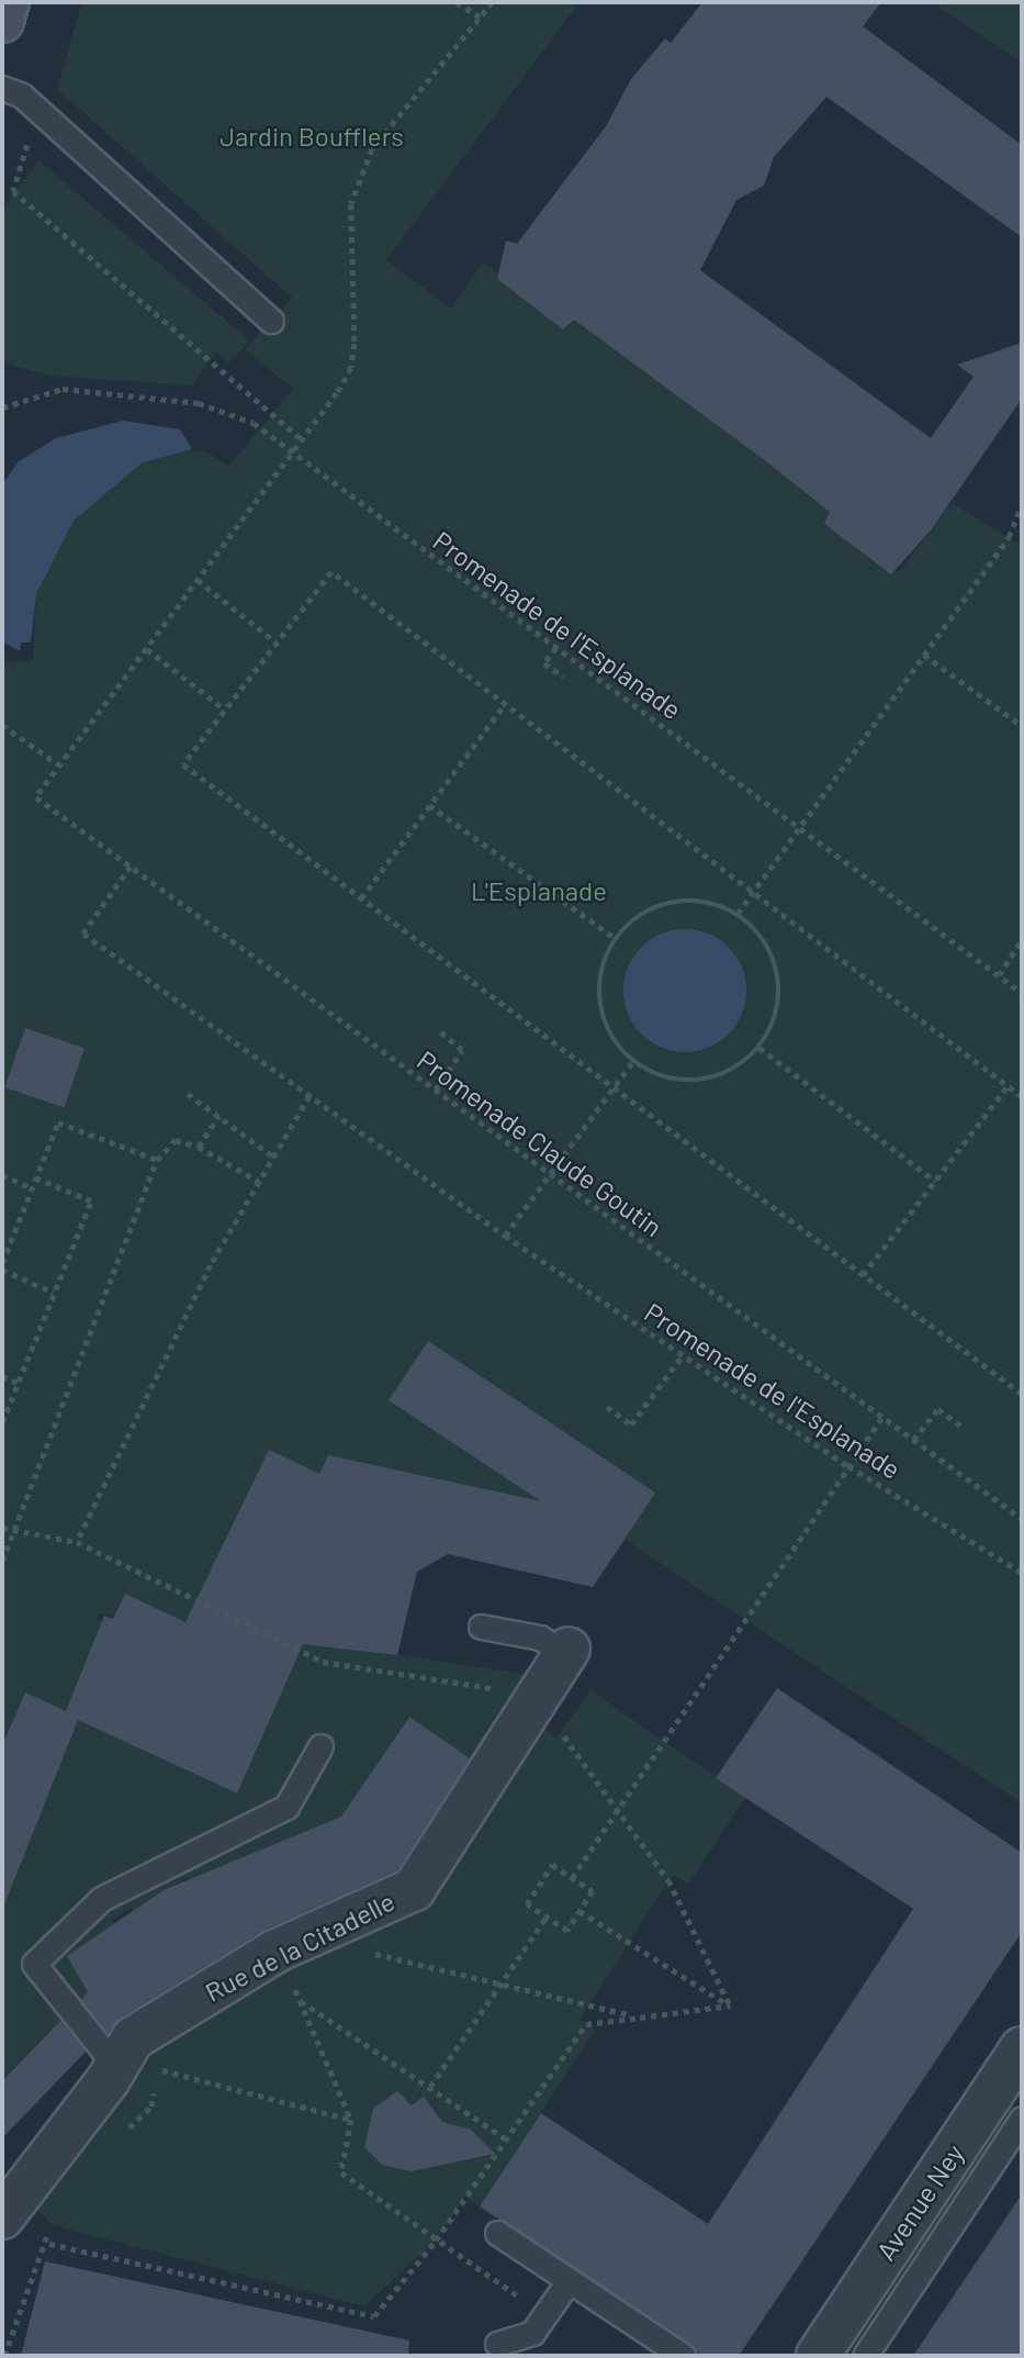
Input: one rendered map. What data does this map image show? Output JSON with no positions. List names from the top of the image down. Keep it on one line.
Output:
{"streets":{"street":["Rue de la Citadelle","Avenue Ney"],"path":["Promenade de l'Esplanade","Promenade Claude Goutin"]},"crossings":[["Promenade de l'Esplanade","Promenade Claude Goutin"]],"parks":["Jardin Boufflers","L'Esplanade"]}
